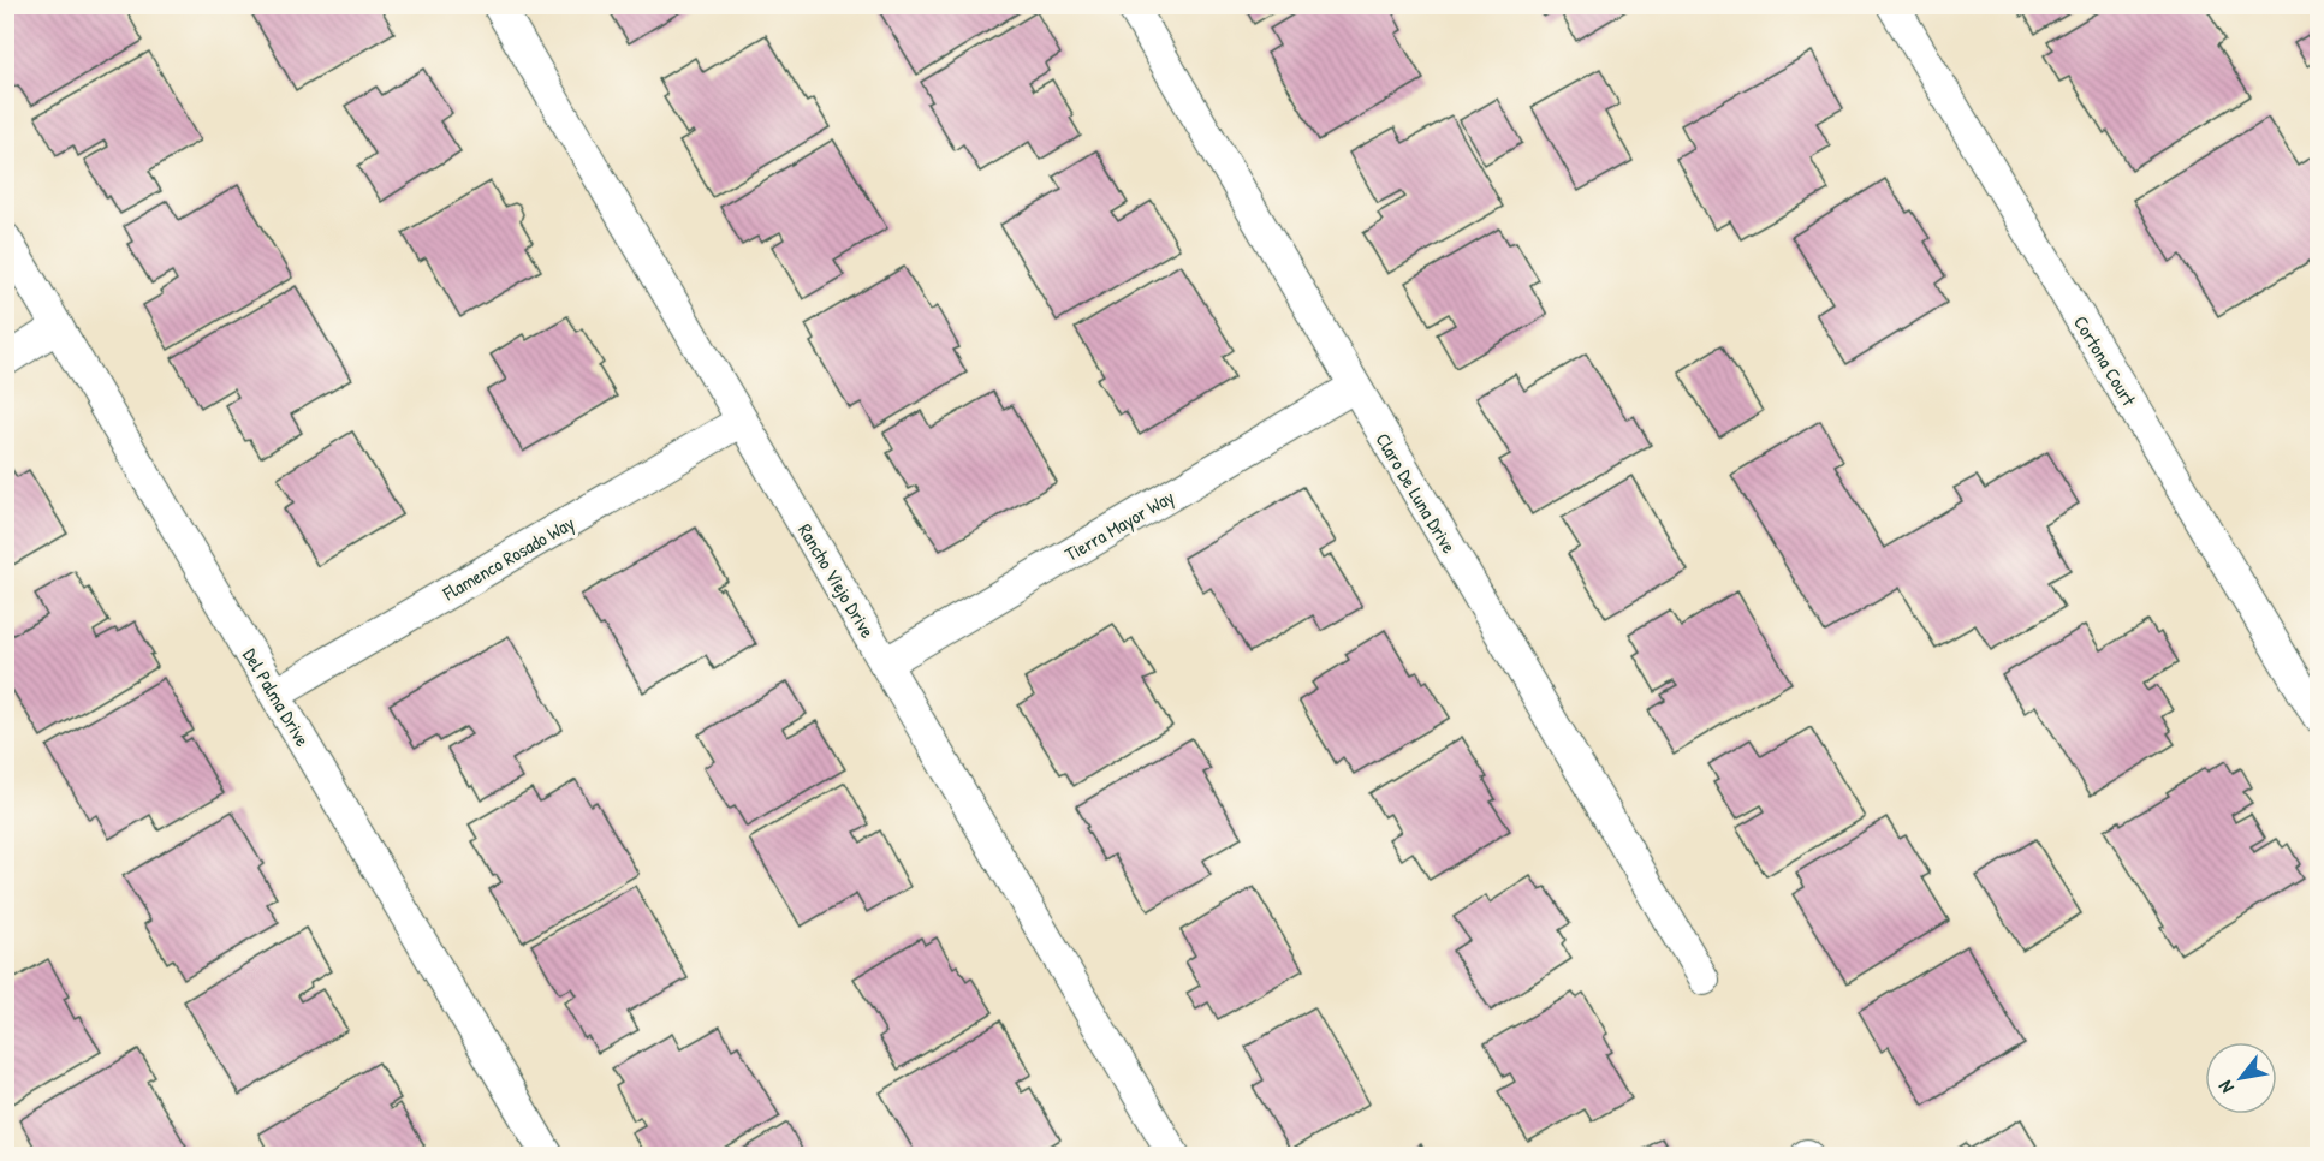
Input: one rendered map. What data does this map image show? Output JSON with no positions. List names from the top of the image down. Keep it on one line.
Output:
{"streets":{"street":["Cortona Court","Claro De Luna Drive","Tierra Mayor Way","Flamenco Rosado Way","Rancho Viejo Drive","Del Palma Drive"]},"crossings":[["Claro De Luna Drive","Tierra Mayor Way"],["Tierra Mayor Way","Rancho Viejo Drive"],["Flamenco Rosado Way","Rancho Viejo Drive"],["Flamenco Rosado Way","Del Palma Drive"]],"north":"bottom left"}
